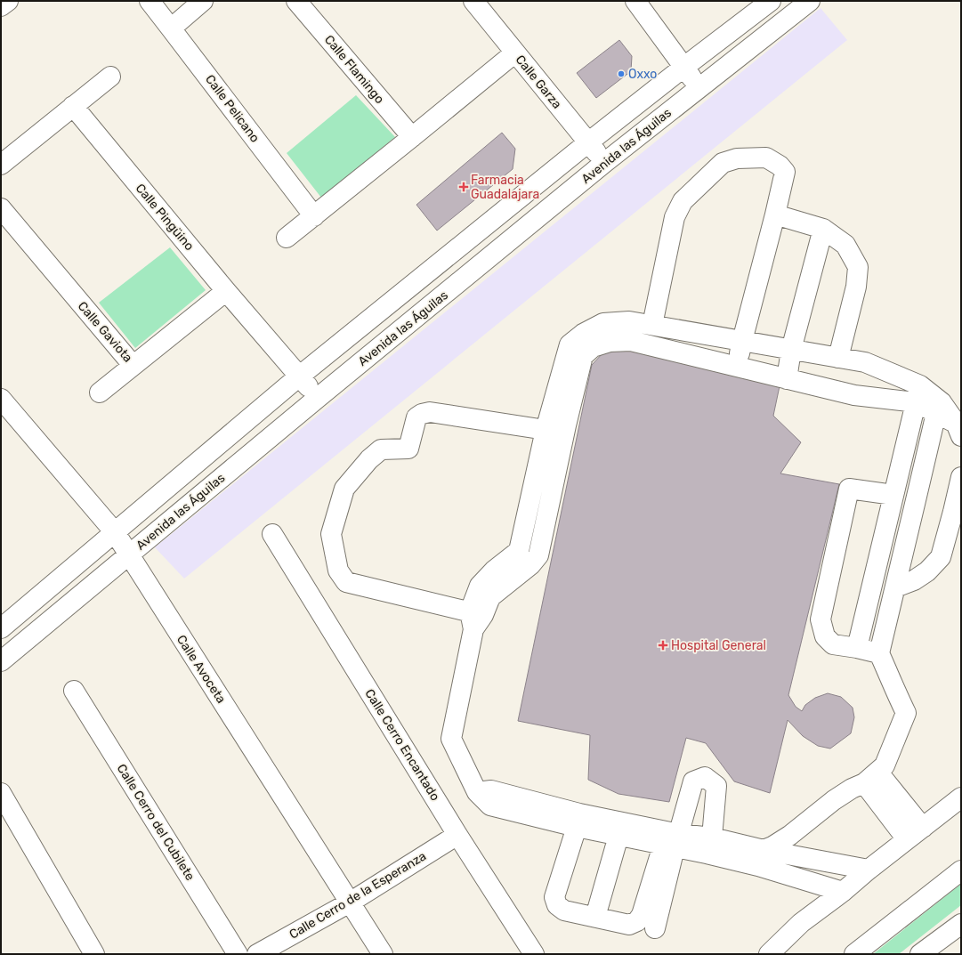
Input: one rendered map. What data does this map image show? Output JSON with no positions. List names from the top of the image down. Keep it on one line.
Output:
{"streets":{"street":["Calle Flamingo","Calle Garza","Calle Pelicano","Avenida las Águilas","Calle Pingüino","Calle Gaviota","Calle Avoceta","Calle Cerro Encantado","Calle Cerro del Cubilete","Calle Cerro de la Esperanza"]},"crossings":[["Calle Garza","Avenida las Águilas"],["Avenida las Águilas","Calle Pingüino"],["Avenida las Águilas","Calle Avoceta"],["Calle Pingüino","Calle Gaviota"],["Calle Avoceta","Calle Cerro de la Esperanza"],["Calle Cerro Encantado","Calle Cerro de la Esperanza"]],"places":{"other":["Oxxo"],"health":["Farmacia Guadalajara","Hospital General"]}}
